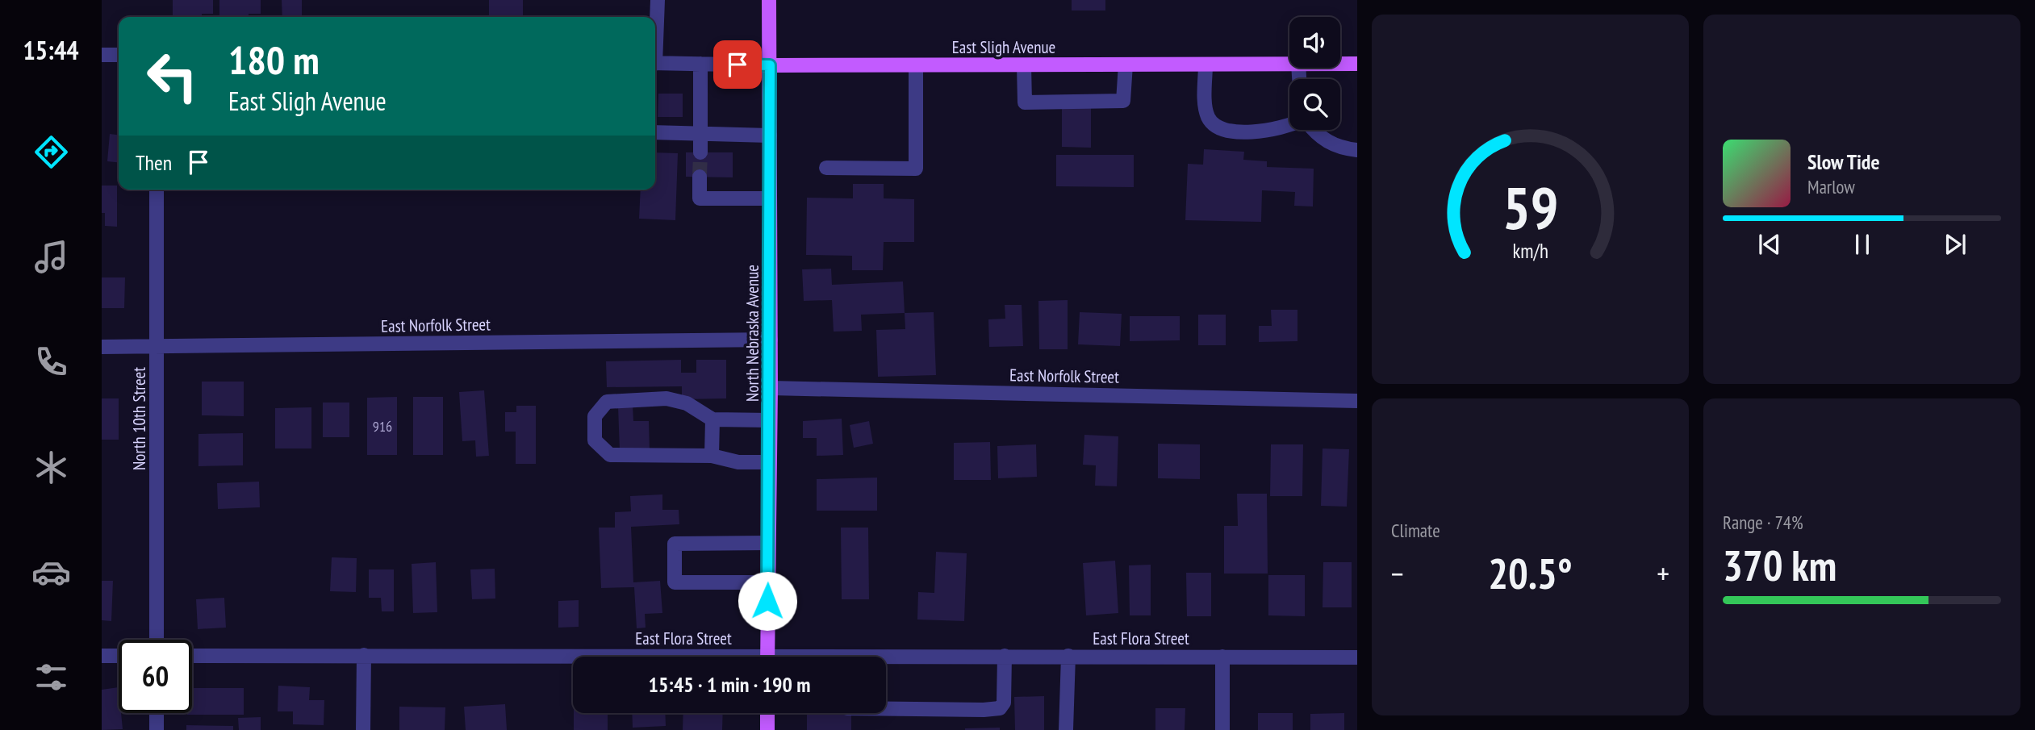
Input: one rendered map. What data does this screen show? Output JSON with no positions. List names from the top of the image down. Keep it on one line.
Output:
{"streets":{"main road":["East Sligh Avenue","North Nebraska Avenue"],"street":["East Norfolk Street","North 10th Street","East Flora Street"]},"crossings":[["East Sligh Avenue","North Nebraska Avenue"],["East Norfolk Street","North Nebraska Avenue"],["East Norfolk Street","North 10th Street"]],"house_numbers":["916"],"page":{"tabs":"15:44","turn":["180 m","East Sligh Avenue"],"then":"Then","song":["Slow Tide","Marlow"],"tile":["Climate",["Range · 74%","370 km"]],"heat":["−","20.5°","+"],"limit":"60","trip":"15:45 · 1 min · 190 m","gauge":["59","km/h"]}}
